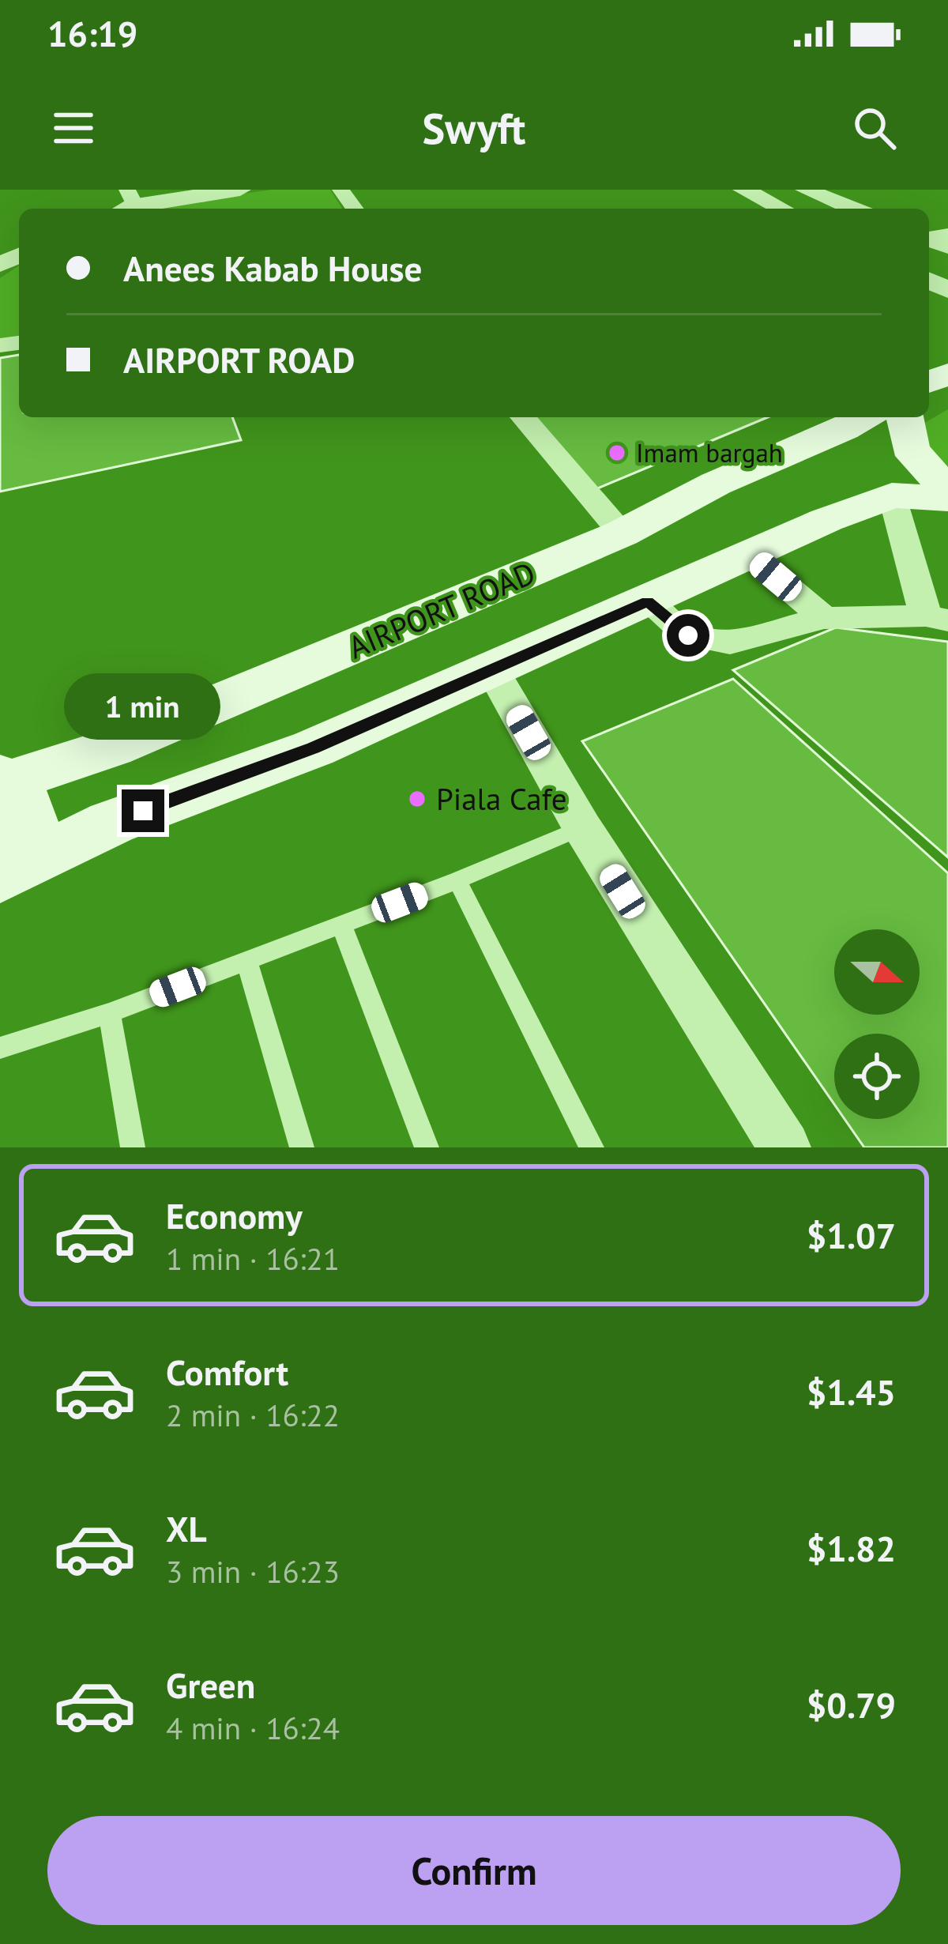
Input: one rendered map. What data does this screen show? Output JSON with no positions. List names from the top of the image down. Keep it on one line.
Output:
{"streets":{"main road":["AIRPORT ROAD"]},"places":["Imam bargah","Piala Cafe"],"north":"right","page":{"status":"16:19","header":"Swyft","banner":["Anees Kabab House","AIRPORT ROAD"],"bubble":"1 min","list":[{"name":"Economy","note":"1 min · 16:21","value":"$1.07"},{"name":"Comfort","note":"2 min · 16:22","value":"$1.45"},{"name":"XL","note":"3 min · 16:23","value":"$1.82"},{"name":"Green","note":"4 min · 16:24","value":"$0.79"}],"buttons":"Confirm"}}
